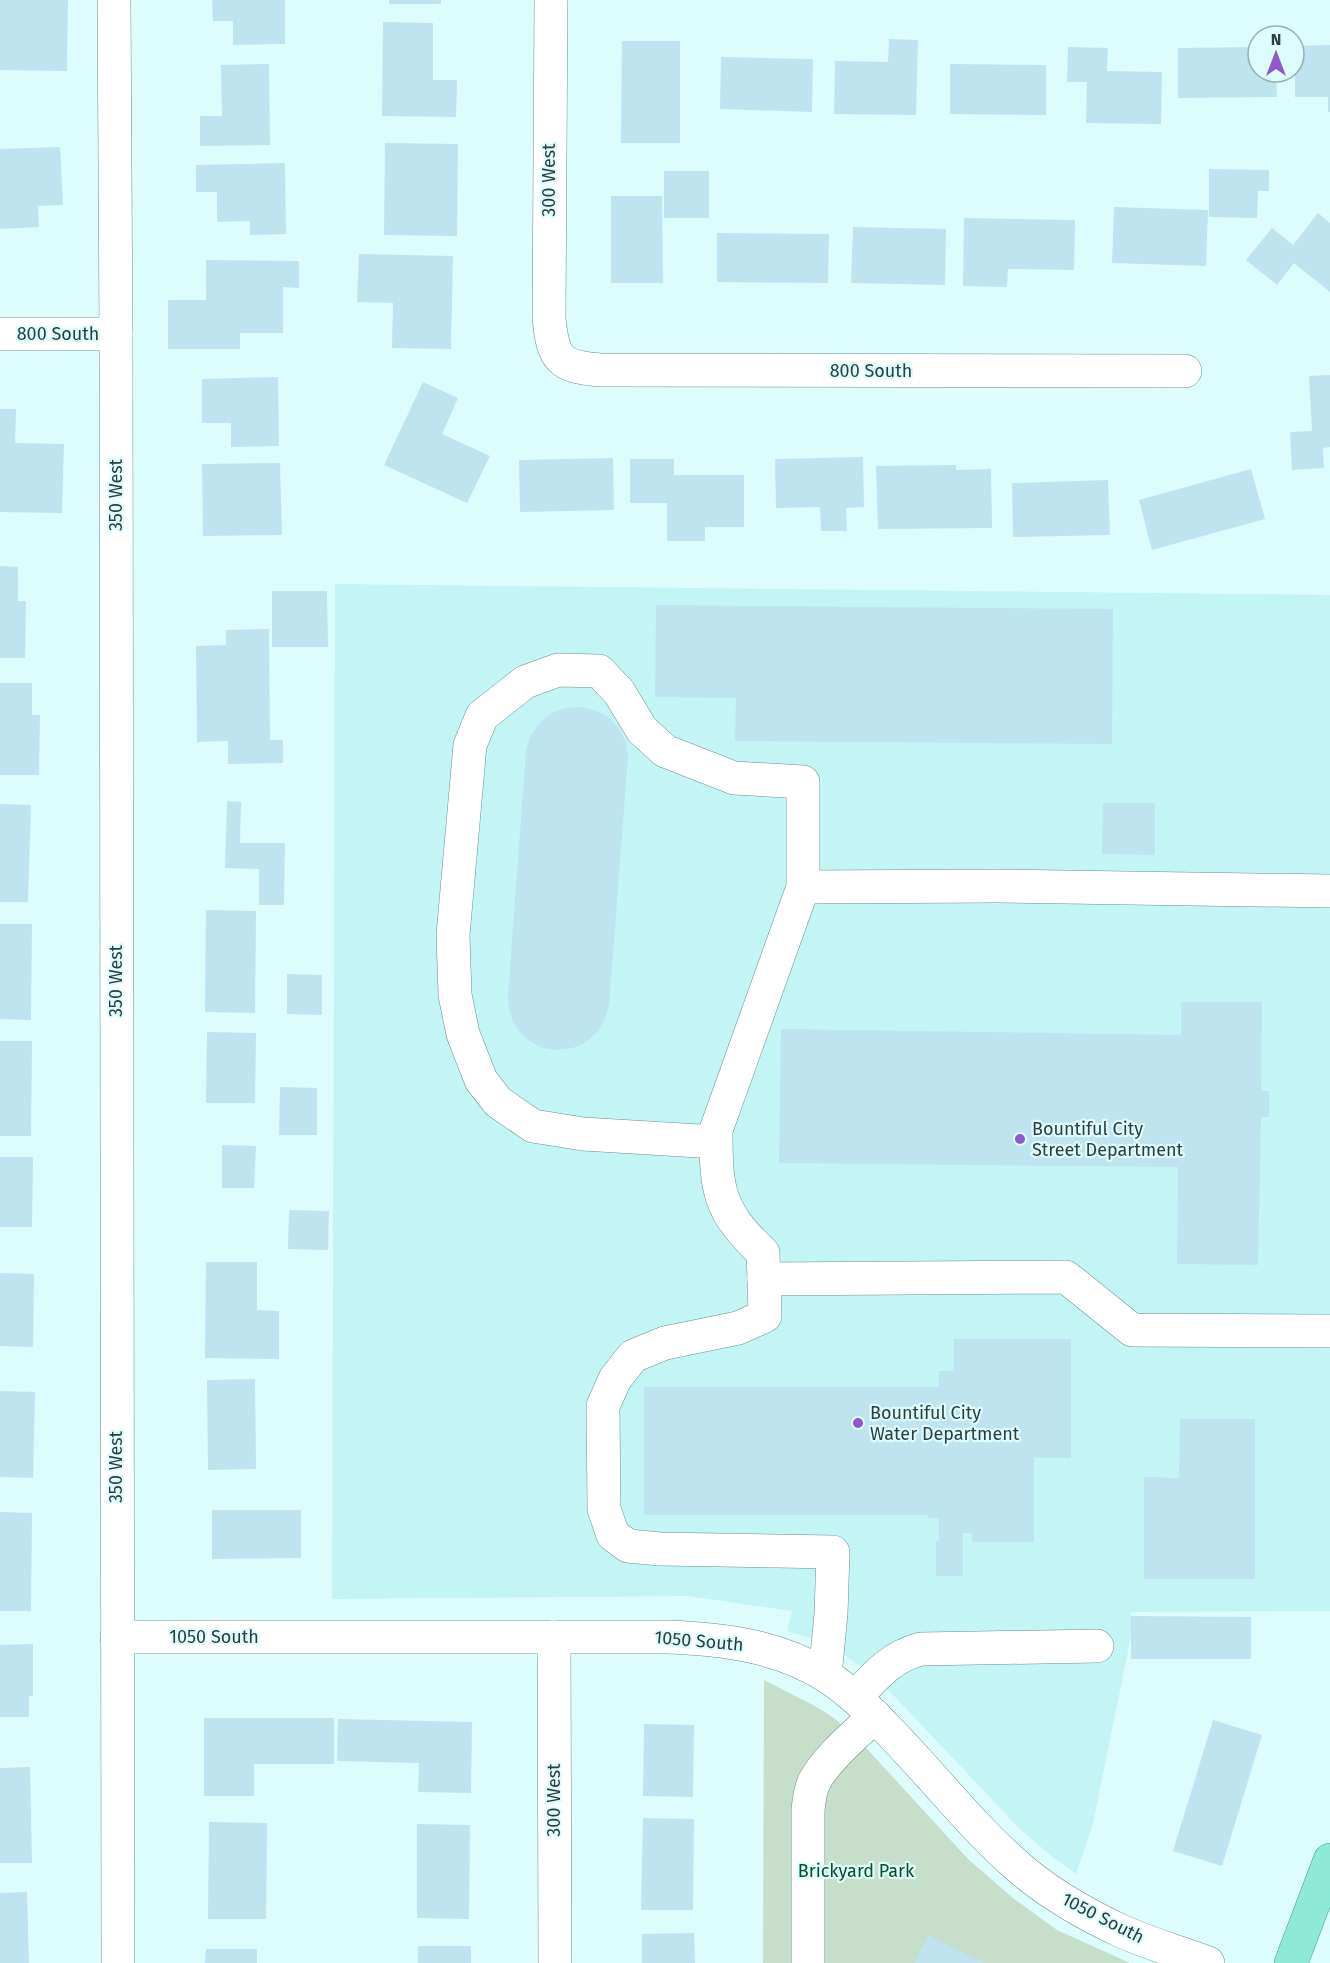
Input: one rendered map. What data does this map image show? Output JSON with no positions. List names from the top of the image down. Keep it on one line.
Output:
{"streets":{"street":["300 West","800 South","350 West","1050 South"]},"crossings":[["300 West","800 South"],["300 West","1050 South"],["800 South","350 West"],["350 West","1050 South"]],"parks":["Brickyard Park"],"places":["Bountiful City Street Department","Bountiful City Water Department"],"north":"top"}
